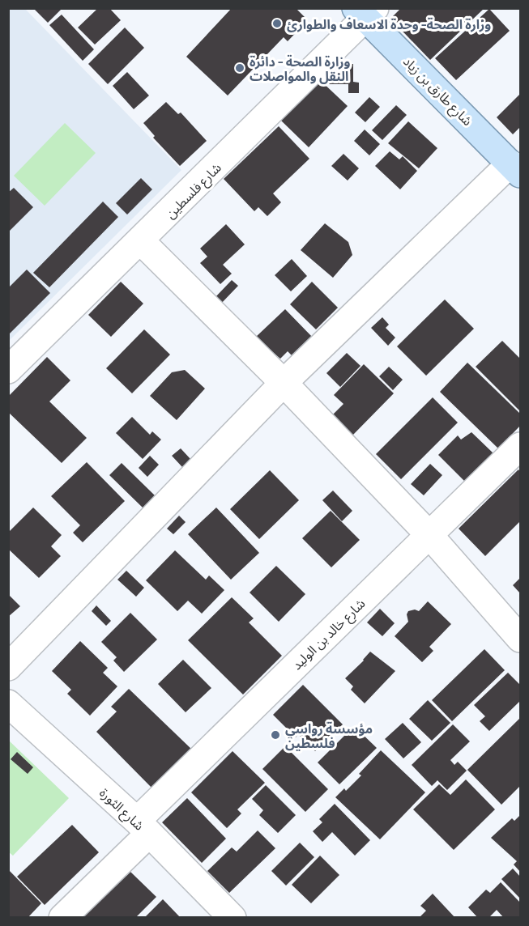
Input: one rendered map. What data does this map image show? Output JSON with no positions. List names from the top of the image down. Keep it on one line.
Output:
{"streets":{"main road":["شارع طارق بن زياد"],"street":["شارع فلسطين","شارع خالد بن الوليد","شارع الثورة"]},"crossings":[["شارع طارق بن زياد","شارع فلسطين"],["شارع خالد بن الوليد","شارع الثورة"]],"places":["وزارة الصحة- وحدة الاسعاف والطوارئ","وزارة الصحة - دائرة النقل والمواصلات","مؤسسة رواسي فلسطين"]}
